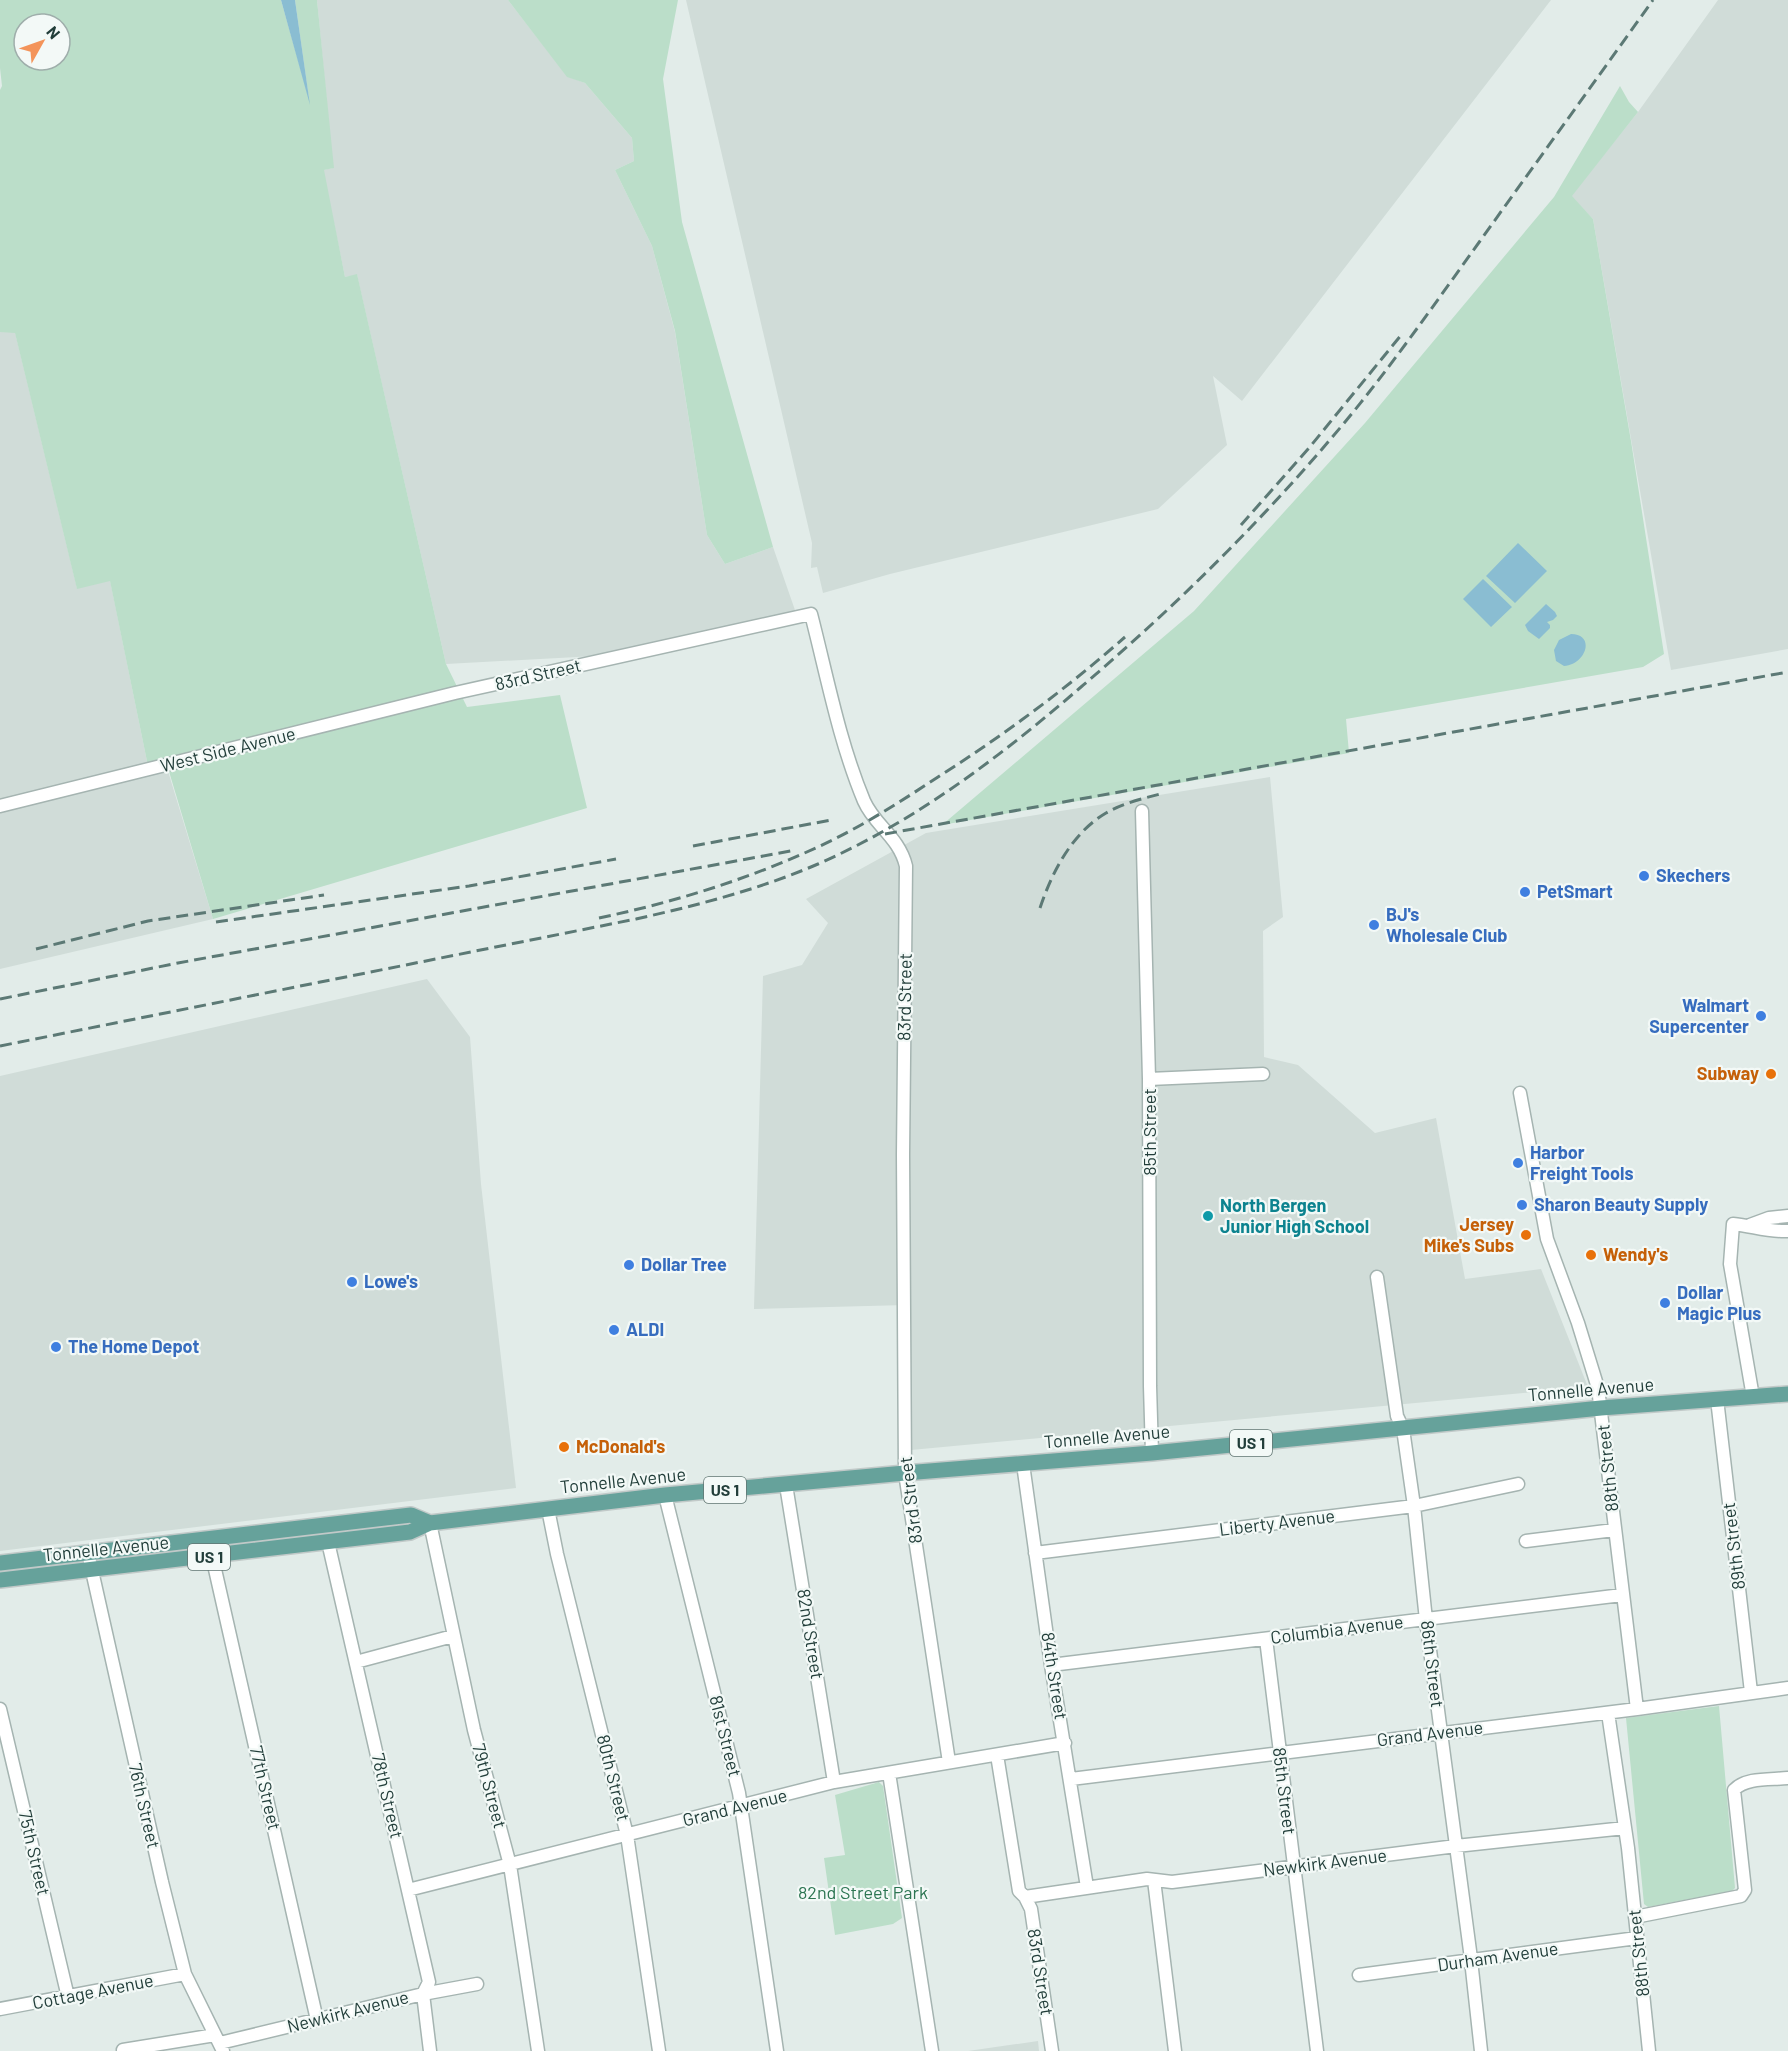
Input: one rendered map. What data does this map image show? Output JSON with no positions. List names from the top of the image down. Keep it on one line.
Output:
{"streets":{"main road":["Tonnelle Avenue","US 1"],"street":["83rd Street","West Side Avenue","85th Street","88th Street","Liberty Avenue","89th Street","Columbia Avenue","82nd Street","86th Street","84th Street","Grand Avenue","81st Street","80th Street","79th Street","77th Street","78th Street","76th Street","75th Street","Newkirk Avenue","Durham Avenue","Cottage Avenue"]},"crossings":[["83rd Street","West Side Avenue"],["83rd Street","Tonnelle Avenue"],["83rd Street","Grand Avenue"],["83rd Street","Newkirk Avenue"],["85th Street","Tonnelle Avenue"],["85th Street","Columbia Avenue"],["85th Street","Grand Avenue"],["85th Street","Newkirk Avenue"],["Tonnelle Avenue","88th Street"],["Tonnelle Avenue","89th Street"],["Tonnelle Avenue","82nd Street"],["Tonnelle Avenue","86th Street"],["Tonnelle Avenue","84th Street"],["Tonnelle Avenue","81st Street"],["Tonnelle Avenue","80th Street"],["Tonnelle Avenue","79th Street"],["Tonnelle Avenue","77th Street"],["Tonnelle Avenue","78th Street"],["Tonnelle Avenue","76th Street"],["88th Street","Columbia Avenue"],["88th Street","Grand Avenue"],["88th Street","Newkirk Avenue"],["88th Street","Durham Avenue"],["Liberty Avenue","86th Street"],["Liberty Avenue","84th Street"],["89th Street","Grand Avenue"],["Columbia Avenue","86th Street"],["Columbia Avenue","84th Street"],["82nd Street","Grand Avenue"],["86th Street","Grand Avenue"],["86th Street","Newkirk Avenue"],["86th Street","Durham Avenue"],["84th Street","Grand Avenue"],["84th Street","Newkirk Avenue"],["Grand Avenue","81st Street"],["Grand Avenue","80th Street"],["Grand Avenue","79th Street"],["Grand Avenue","78th Street"],["77th Street","Newkirk Avenue"],["78th Street","Newkirk Avenue"],["76th Street","Newkirk Avenue"],["76th Street","Cottage Avenue"],["75th Street","Cottage Avenue"]],"parks":["82nd Street Park"],"places":["Skechers","PetSmart","BJ's Wholesale Club","Walmart Supercenter","Subway","Harbor Freight Tools","Sharon Beauty Supply","North Bergen Junior High School","Jersey Mike's Subs","Wendy's","Dollar Tree","Lowe's","Dollar Magic Plus","ALDI","The Home Depot","McDonald's"],"north":"top right"}
